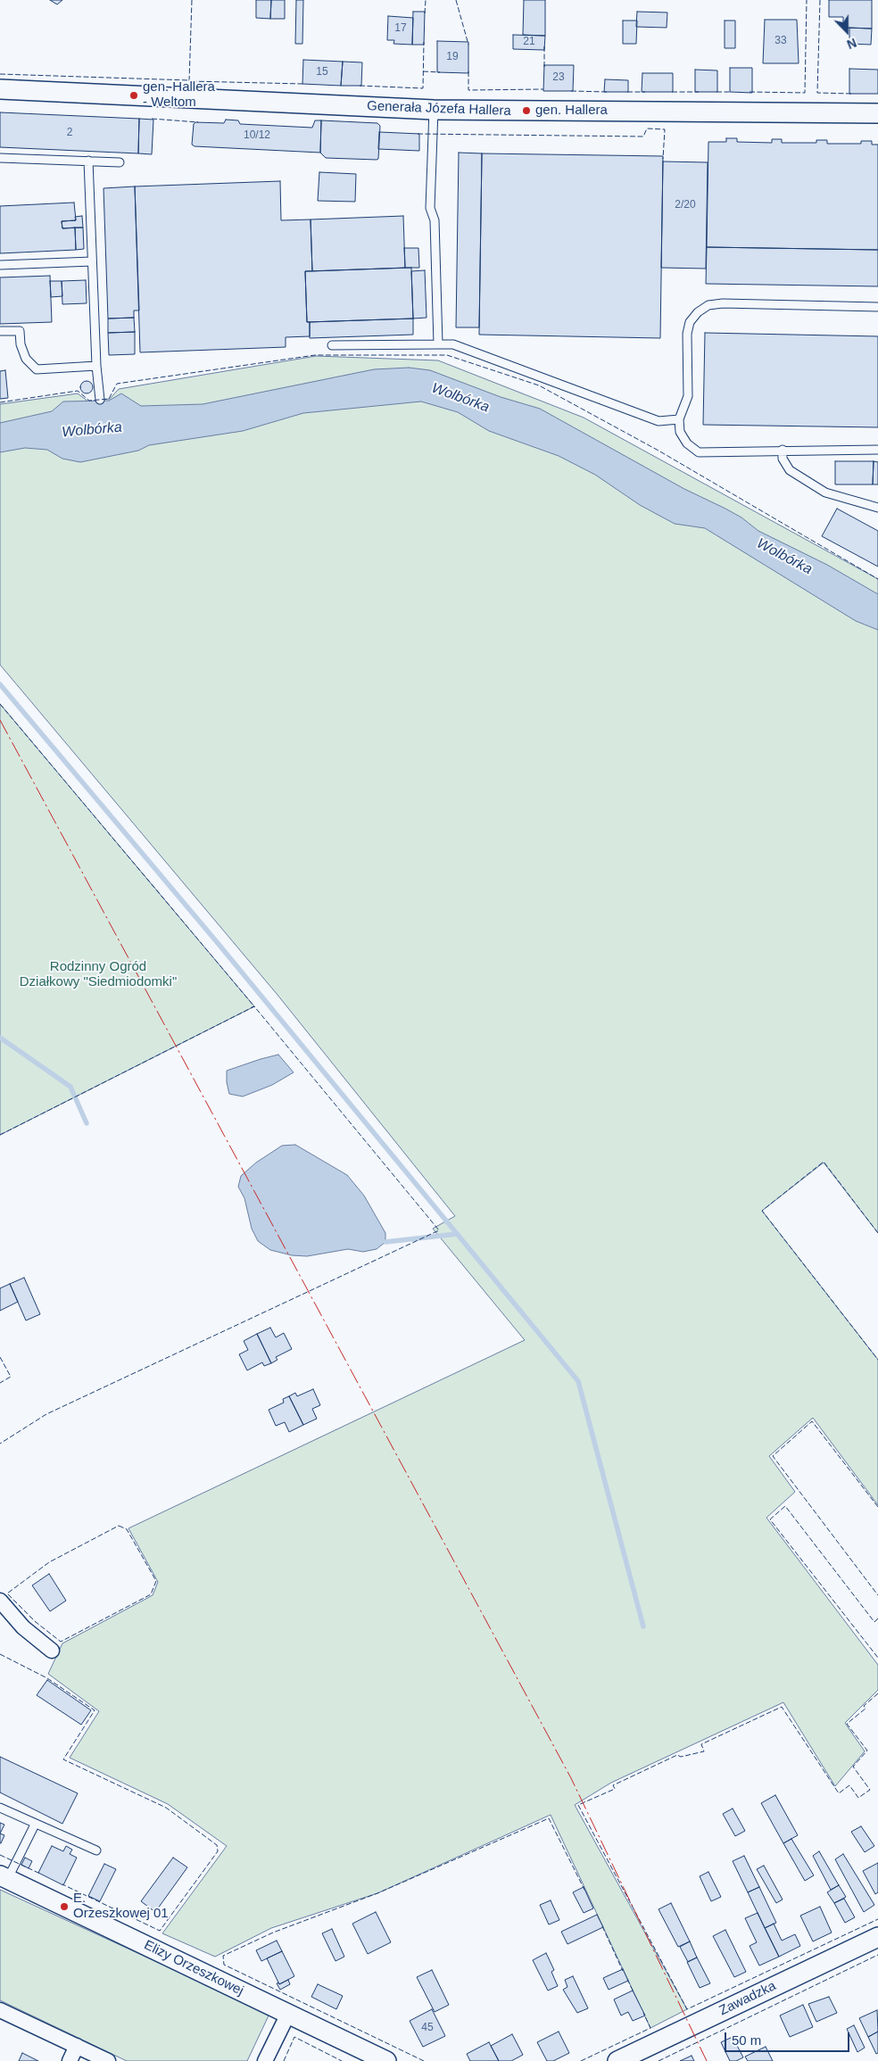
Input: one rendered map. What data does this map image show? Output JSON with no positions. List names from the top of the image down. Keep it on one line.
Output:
{"streets":{"street":["Generała Józefa Hallera","Elizy Orzeszkowej","Zawadzka"]},"water":["Wolbórka"],"parks":["Rodzinny Ogród Działkowy \"Siedmiodomki\""],"places":["gen. Hallera - Weltom","gen. Hallera","E. Orzeszkowej 01"],"house_numbers":["17","33","21","19","15","23","2","10/12","2/20","45"],"scale_bar":"50 m","north":"bottom"}
